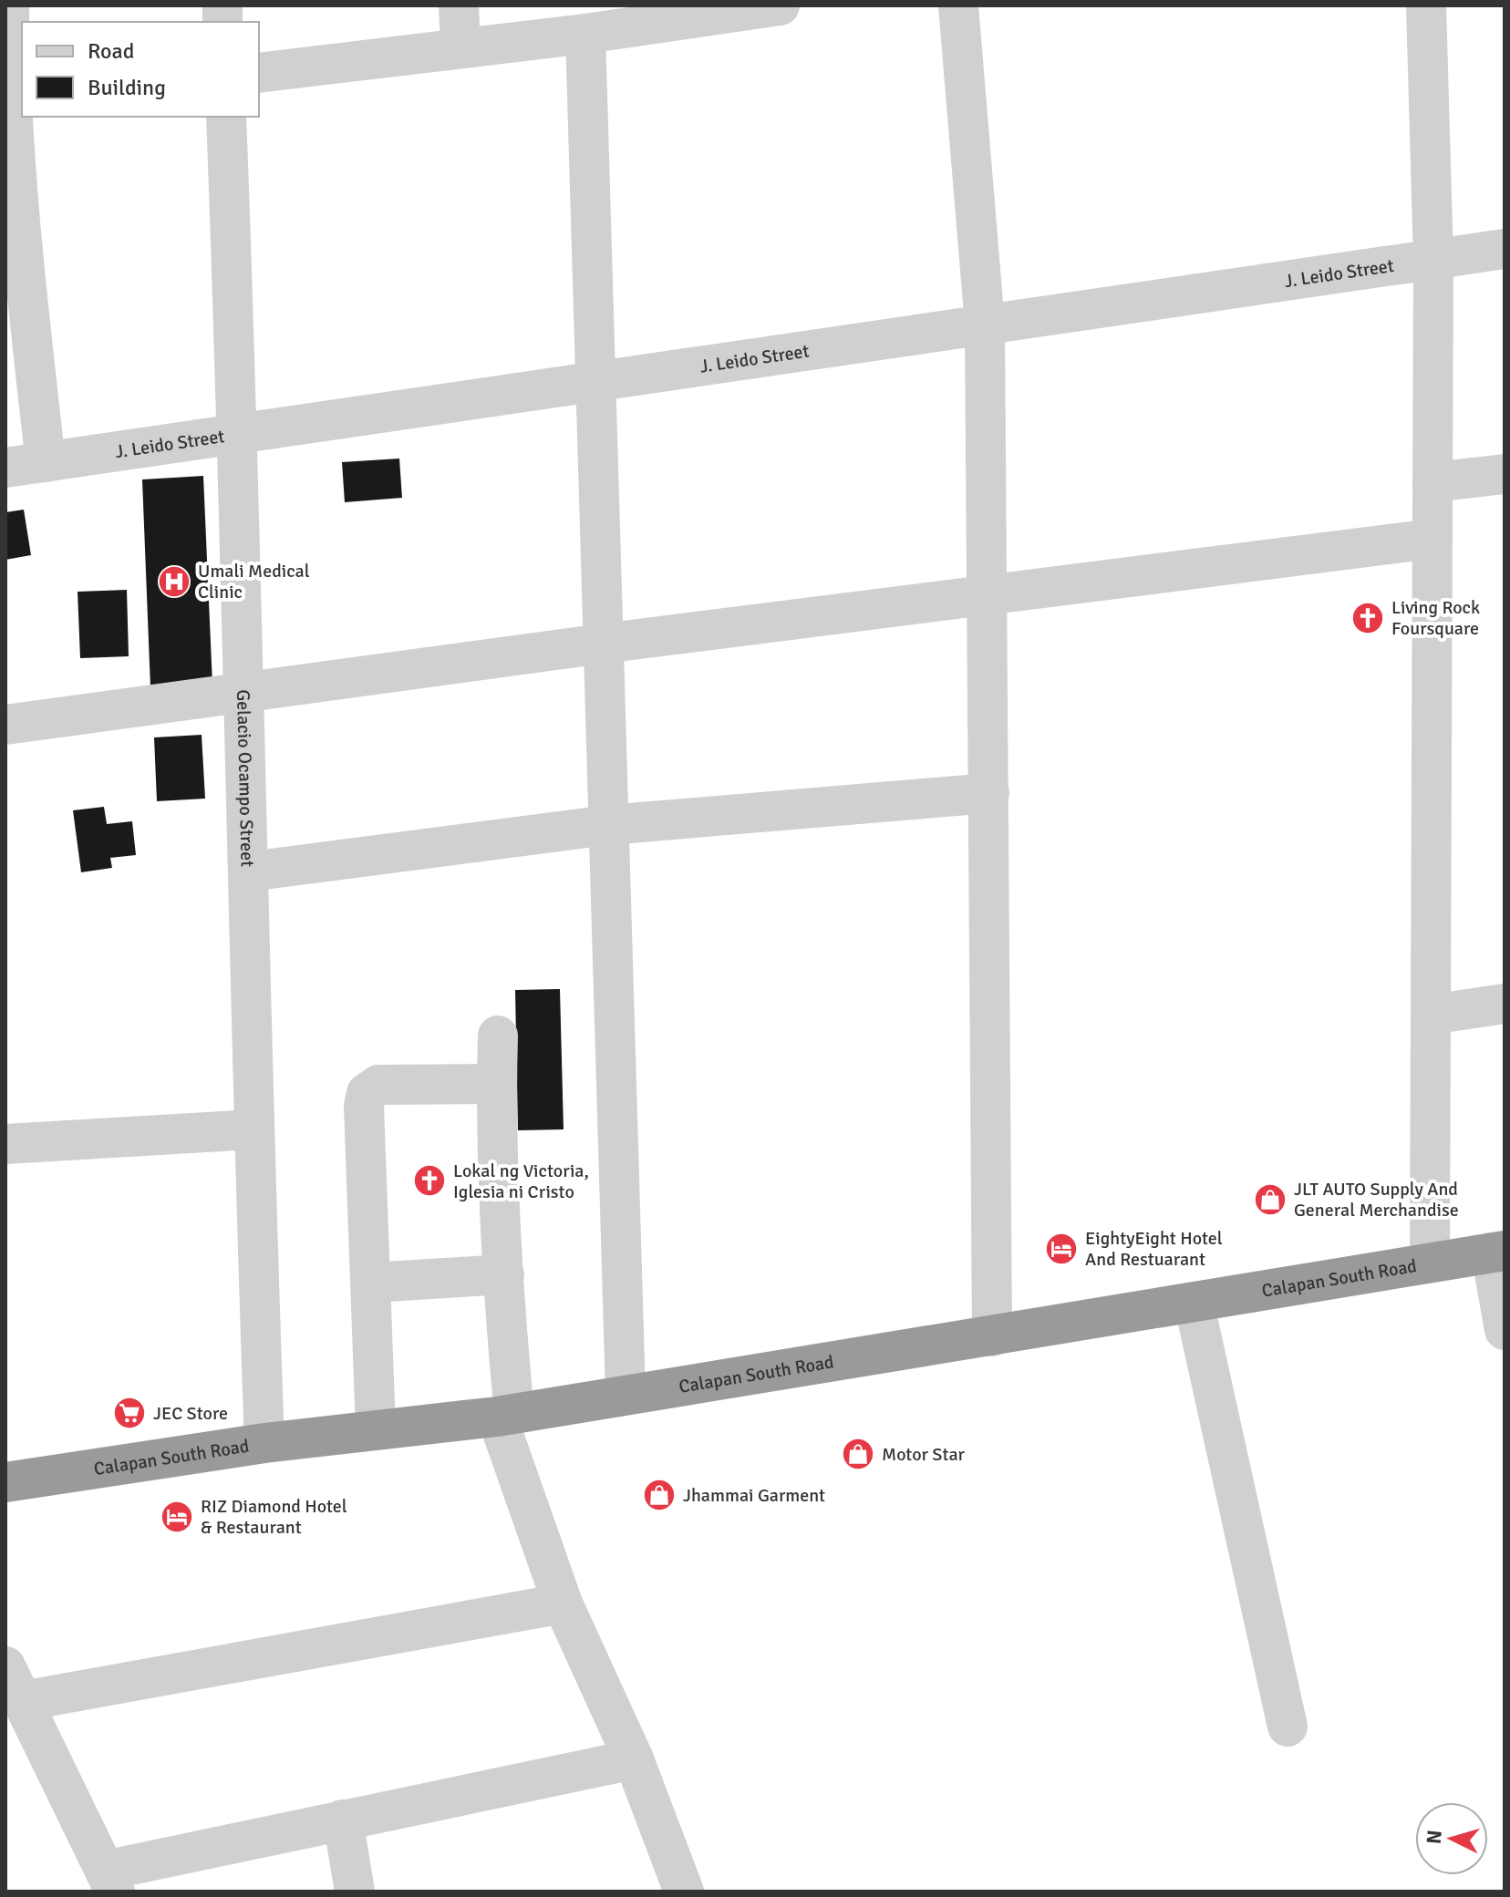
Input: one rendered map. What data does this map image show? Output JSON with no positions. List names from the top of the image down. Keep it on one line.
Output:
{"streets":{"highway":["Calapan South Road"],"street":["J. Leido Street","Gelacio Ocampo Street"]},"crossings":[["J. Leido Street","Gelacio Ocampo Street"],["Gelacio Ocampo Street","Calapan South Road"]],"places":{"hospital":["Umali Medical Clinic"],"church":["Living Rock Foursquare","Lokal ng Victoria, Iglesia ni Cristo"],"shop":["JLT AUTO Supply And General Merchandise","Motor Star","Jhammai Garment"],"hotel":["EightyEight Hotel And Restuarant","RIZ Diamond Hotel & Restaurant"],"supermarket":["JEC Store"]},"legend":["Road","Building"],"north":"left"}
